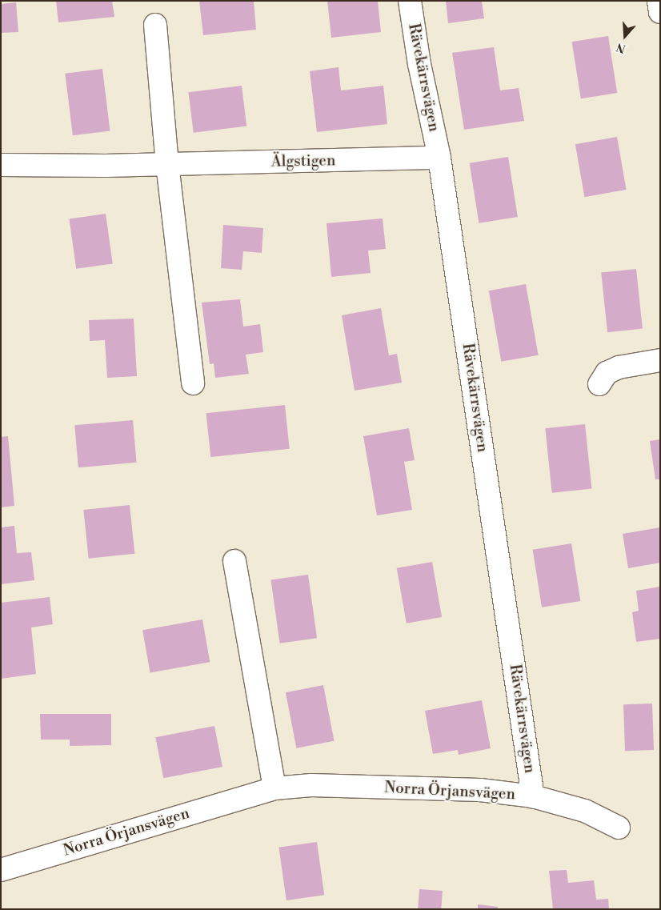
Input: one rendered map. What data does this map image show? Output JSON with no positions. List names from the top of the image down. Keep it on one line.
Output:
{"streets":{"street":["Rävekärrsvägen","Älgstigen","Norra Örjansvägen"]},"crossings":[["Rävekärrsvägen","Älgstigen"],["Rävekärrsvägen","Norra Örjansvägen"]],"north":"bottom"}
